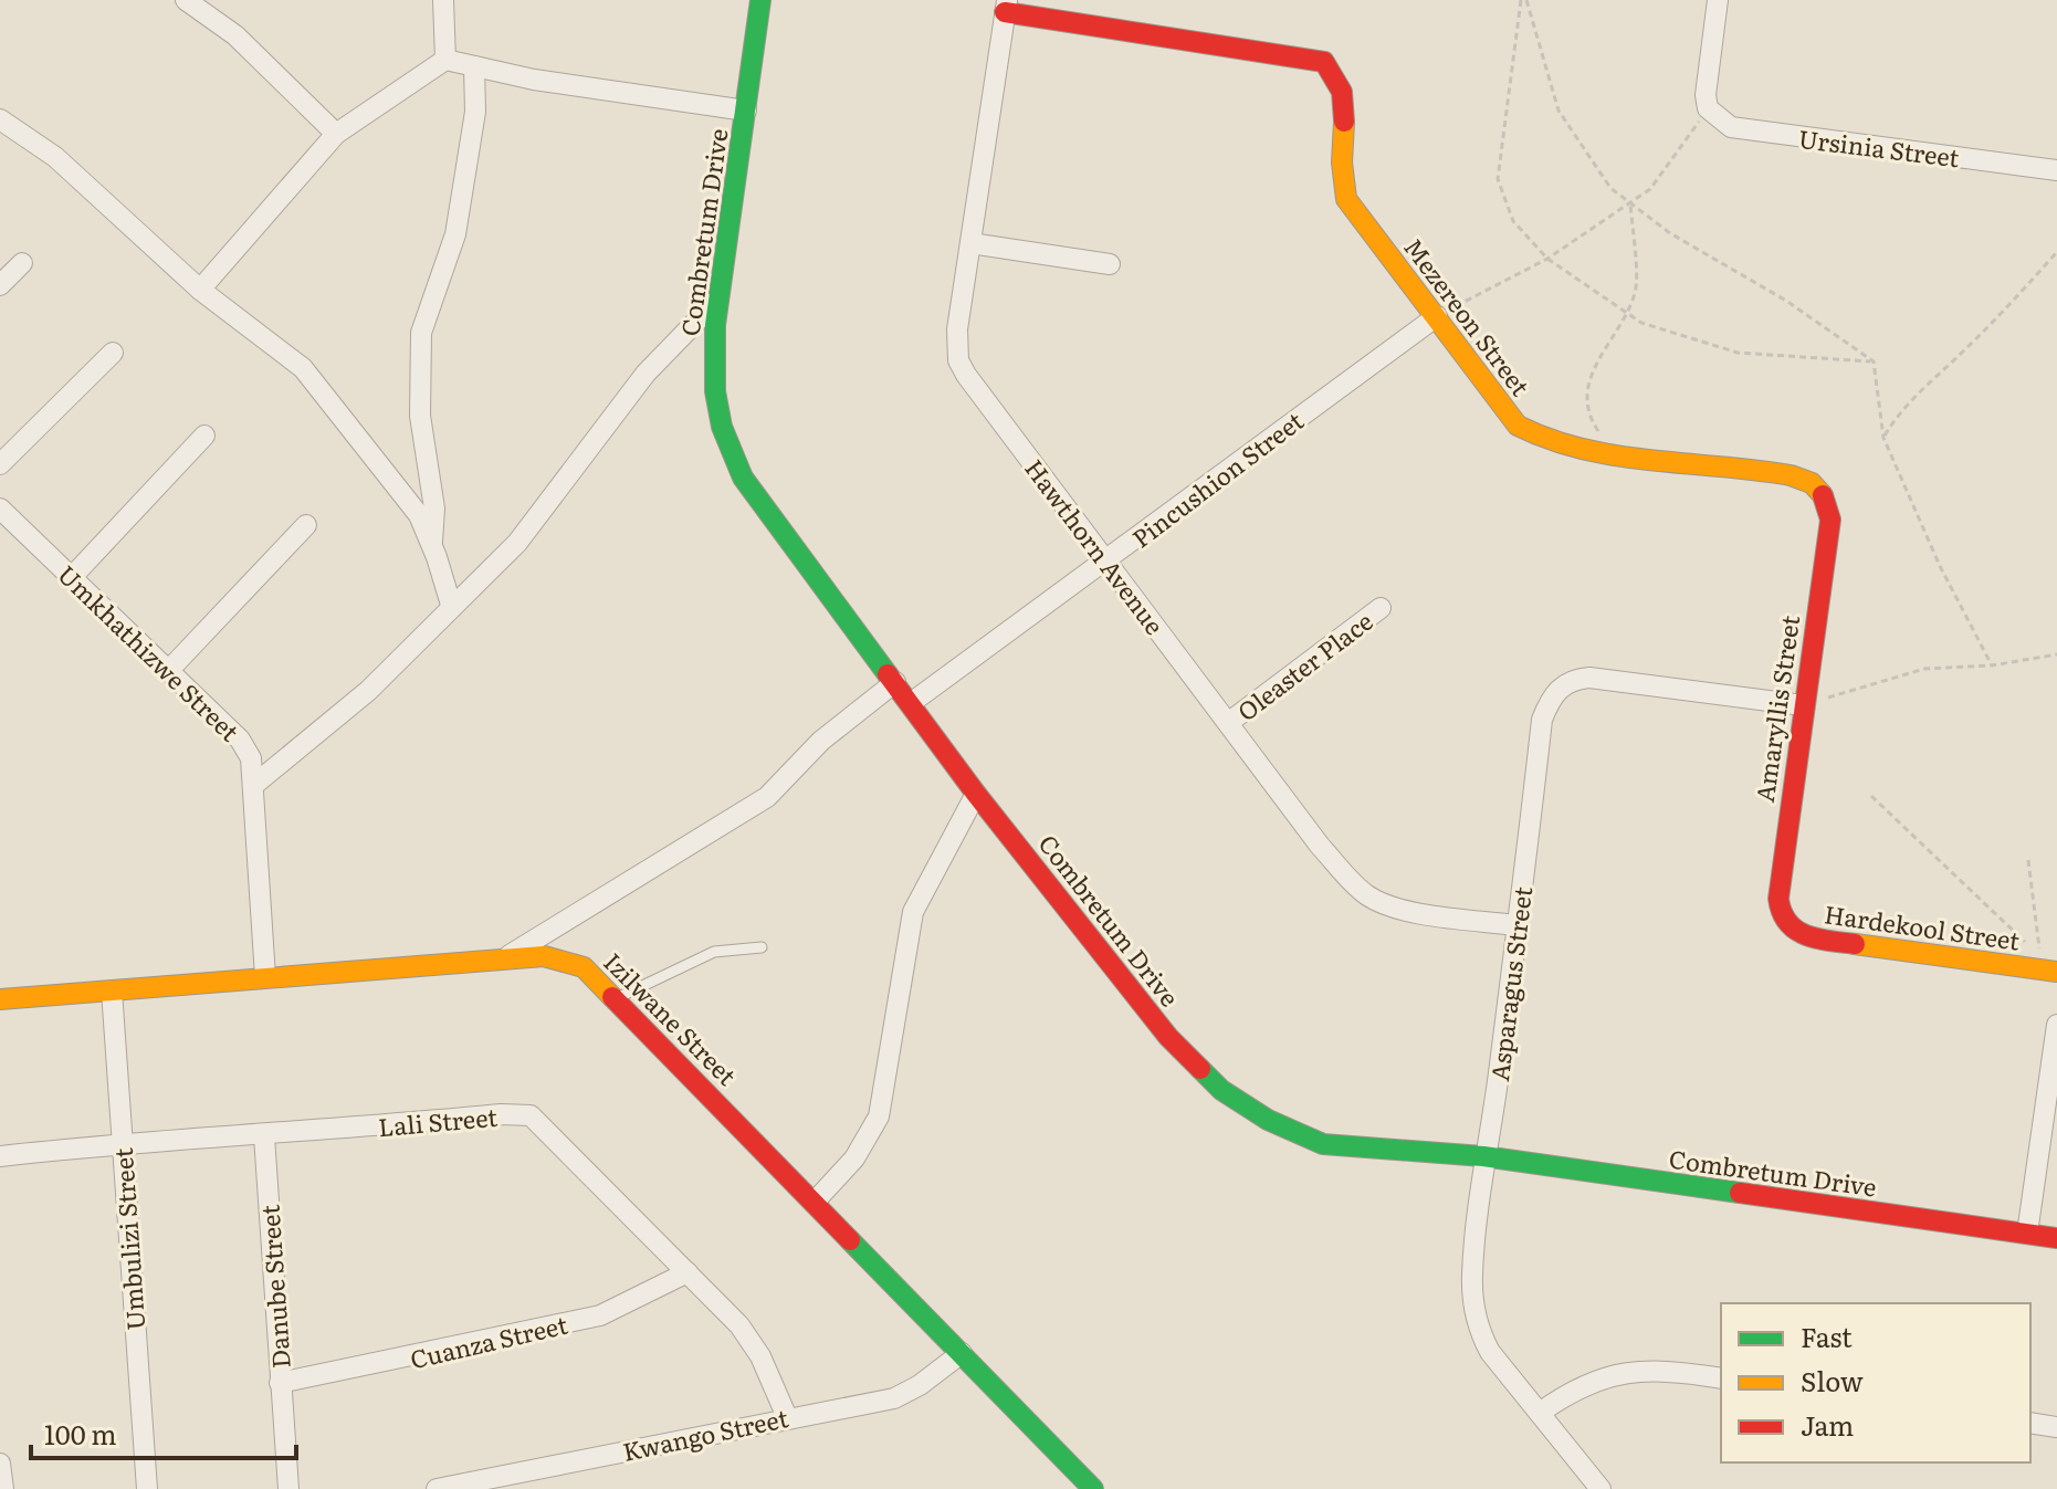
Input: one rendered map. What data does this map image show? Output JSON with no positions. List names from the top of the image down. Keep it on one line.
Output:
{"streets":{"street":["Ursinia Street","Combretum Drive","Mezereon Street","Pincushion Street","Hawthorn Avenue","Umkhathizwe Street","Oleaster Place","Amaryllis Street","Hardekool Street","Asparagus Street","Izilwane Street","Lali Street","Umbulizi Street","Danube Street","Cuanza Street","Kwango Street"]},"crossings":[["Combretum Drive","Pincushion Street"],["Combretum Drive","Asparagus Street"],["Mezereon Street","Pincushion Street"],["Mezereon Street","Hawthorn Avenue"],["Mezereon Street","Amaryllis Street"],["Pincushion Street","Hawthorn Avenue"],["Hawthorn Avenue","Oleaster Place"],["Hawthorn Avenue","Asparagus Street"],["Umkhathizwe Street","Izilwane Street"],["Amaryllis Street","Hardekool Street"],["Amaryllis Street","Asparagus Street"],["Izilwane Street","Umbulizi Street"],["Izilwane Street","Kwango Street"],["Lali Street","Umbulizi Street"],["Lali Street","Danube Street"],["Lali Street","Cuanza Street"],["Lali Street","Kwango Street"],["Danube Street","Cuanza Street"]],"legend":["Fast","Slow","Jam"],"scale_bar":"100 m"}
